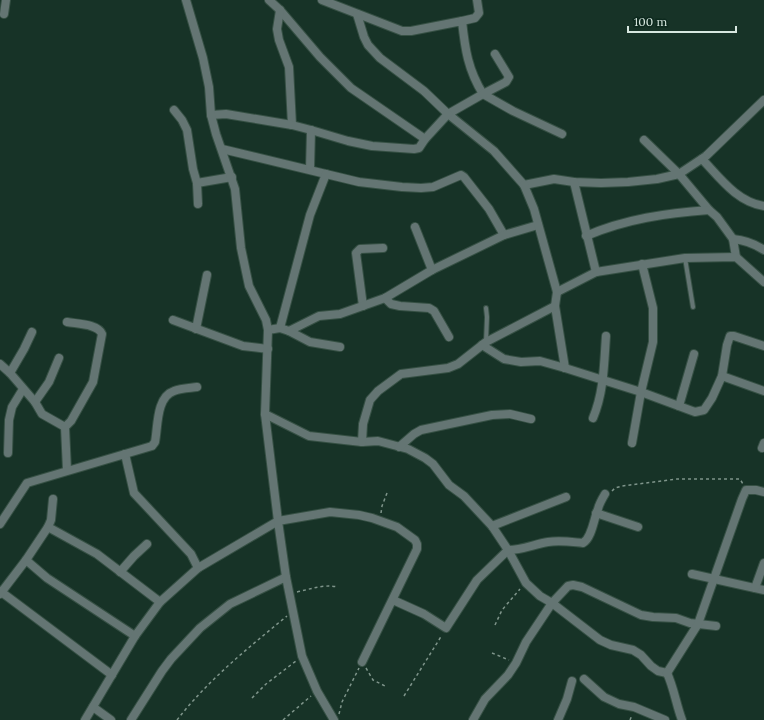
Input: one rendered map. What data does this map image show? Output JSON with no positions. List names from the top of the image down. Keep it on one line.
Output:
{"scale_bar":"100 m"}
